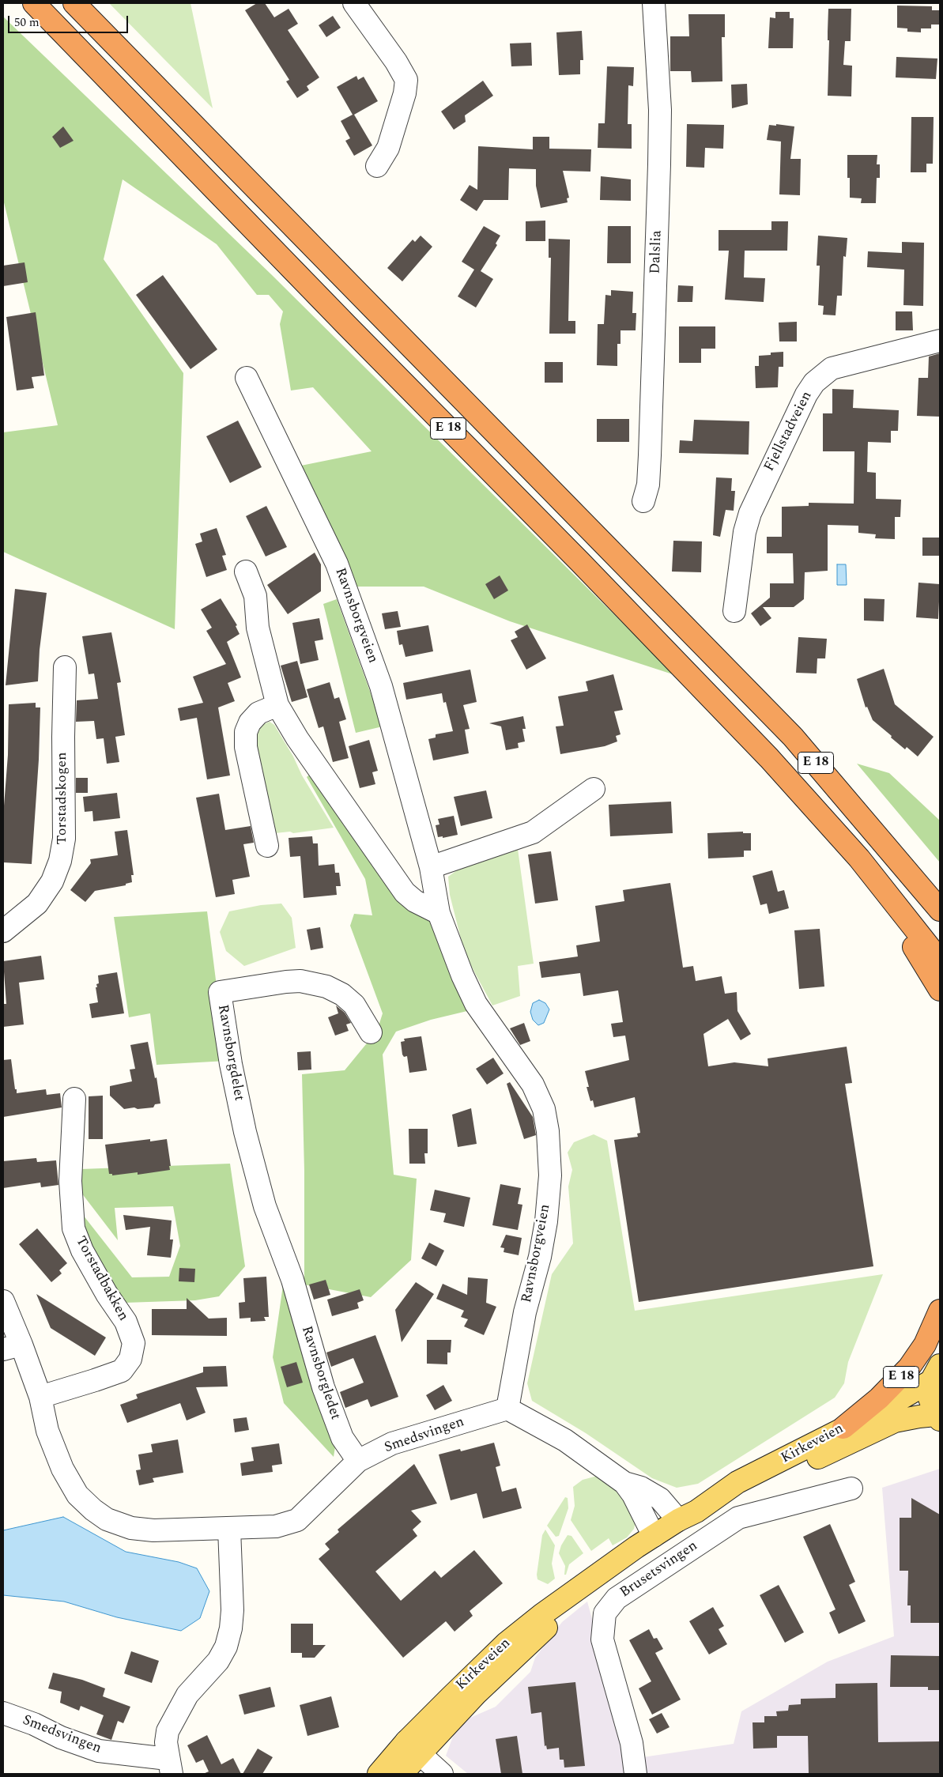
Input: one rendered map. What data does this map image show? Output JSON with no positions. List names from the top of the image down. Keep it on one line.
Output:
{"streets":{"highway":["E 18"],"main road":["Kirkeveien"],"street":["Dalslia","Fjellstadveien","Ravnsborgveien","Torstadskogen","Ravnsborgdelet","Torstadbakken","Ravnsborgledet","Smedsvingen","Brusetsvingen"]},"crossings":[["E 18","Kirkeveien"],["Ravnsborgveien","Smedsvingen"],["Ravnsborgdelet","Ravnsborgledet"],["Ravnsborgledet","Smedsvingen"]],"scale_bar":"50 m"}
